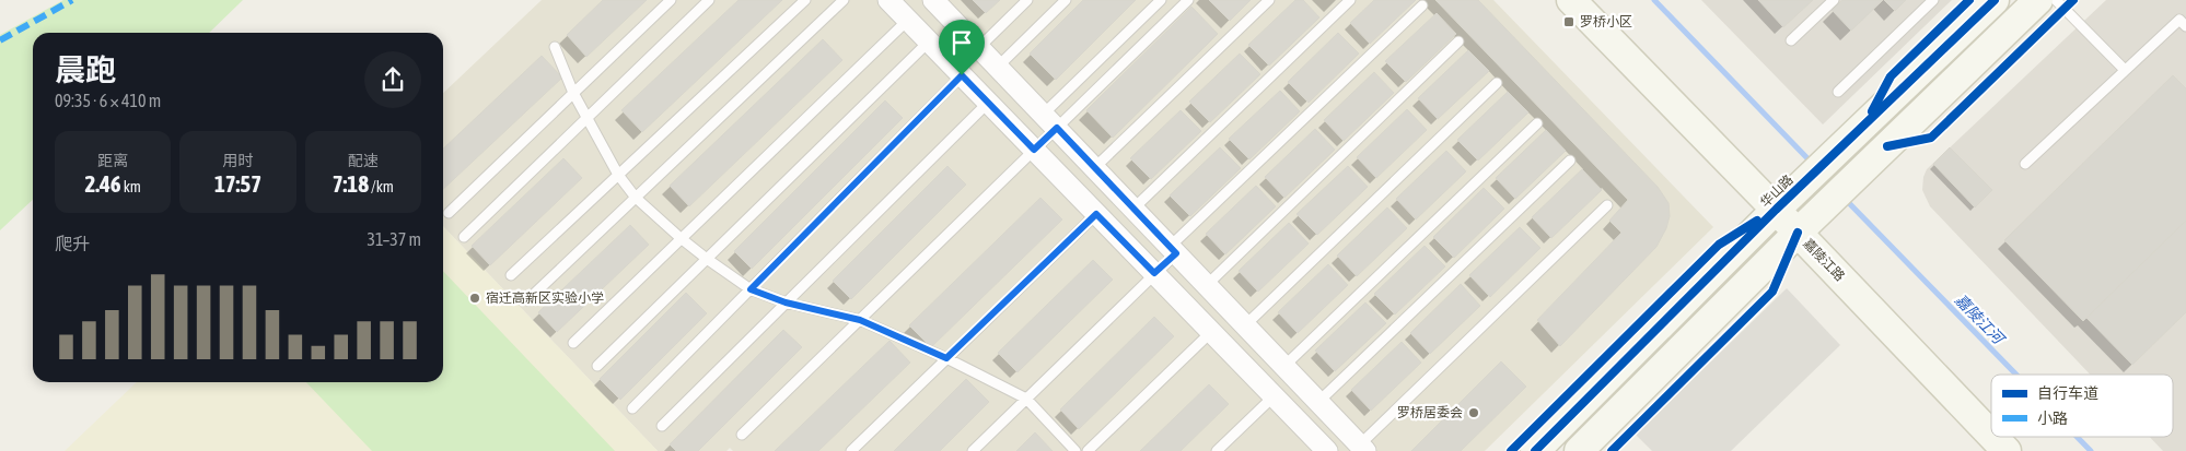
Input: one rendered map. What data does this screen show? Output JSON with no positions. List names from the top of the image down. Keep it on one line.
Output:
{"streets":{"street":["华山路","嘉陵江路"]},"crossings":[["华山路","嘉陵江路"]],"water":["嘉陵江河"],"places":{"transit":["罗桥小区"],"other":["宿迁高新区实验小学","罗桥居委会"]},"legend":["自行车道","小路"],"page":{"heading":["晨跑","09:35 · 6 × 410 m"],"stats":[["距离","2.46 km"],["用时","17:57"],["配速","7:18 /km"]],"chart":["爬升","31–37 m"]}}
